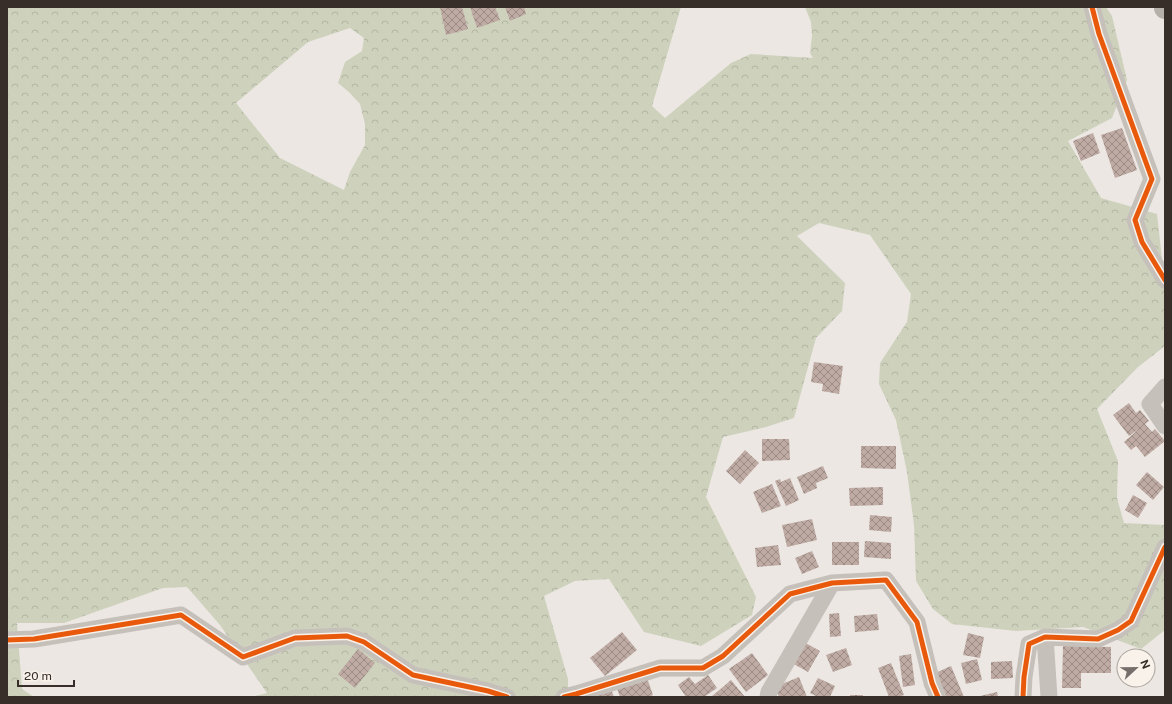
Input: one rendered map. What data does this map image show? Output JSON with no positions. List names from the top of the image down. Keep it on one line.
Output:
{"scale_bar":"20 m","north":"right"}
